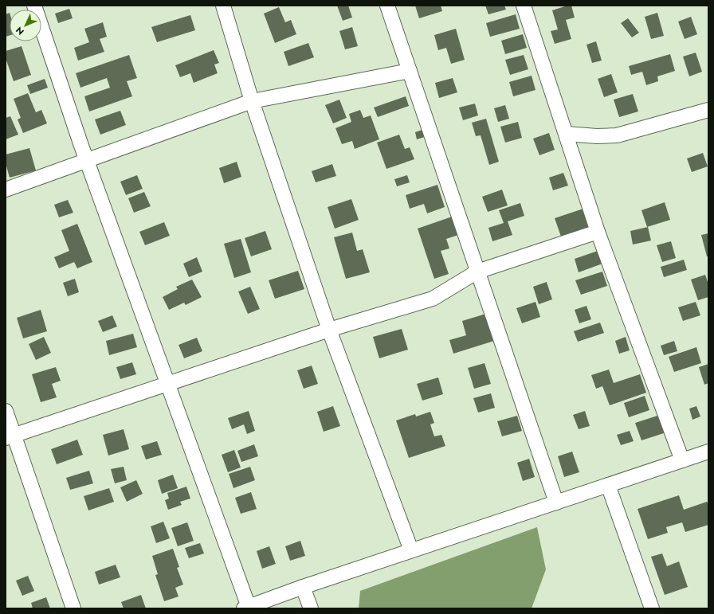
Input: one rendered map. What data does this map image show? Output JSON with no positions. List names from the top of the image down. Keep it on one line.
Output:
{"north":"bottom left"}
